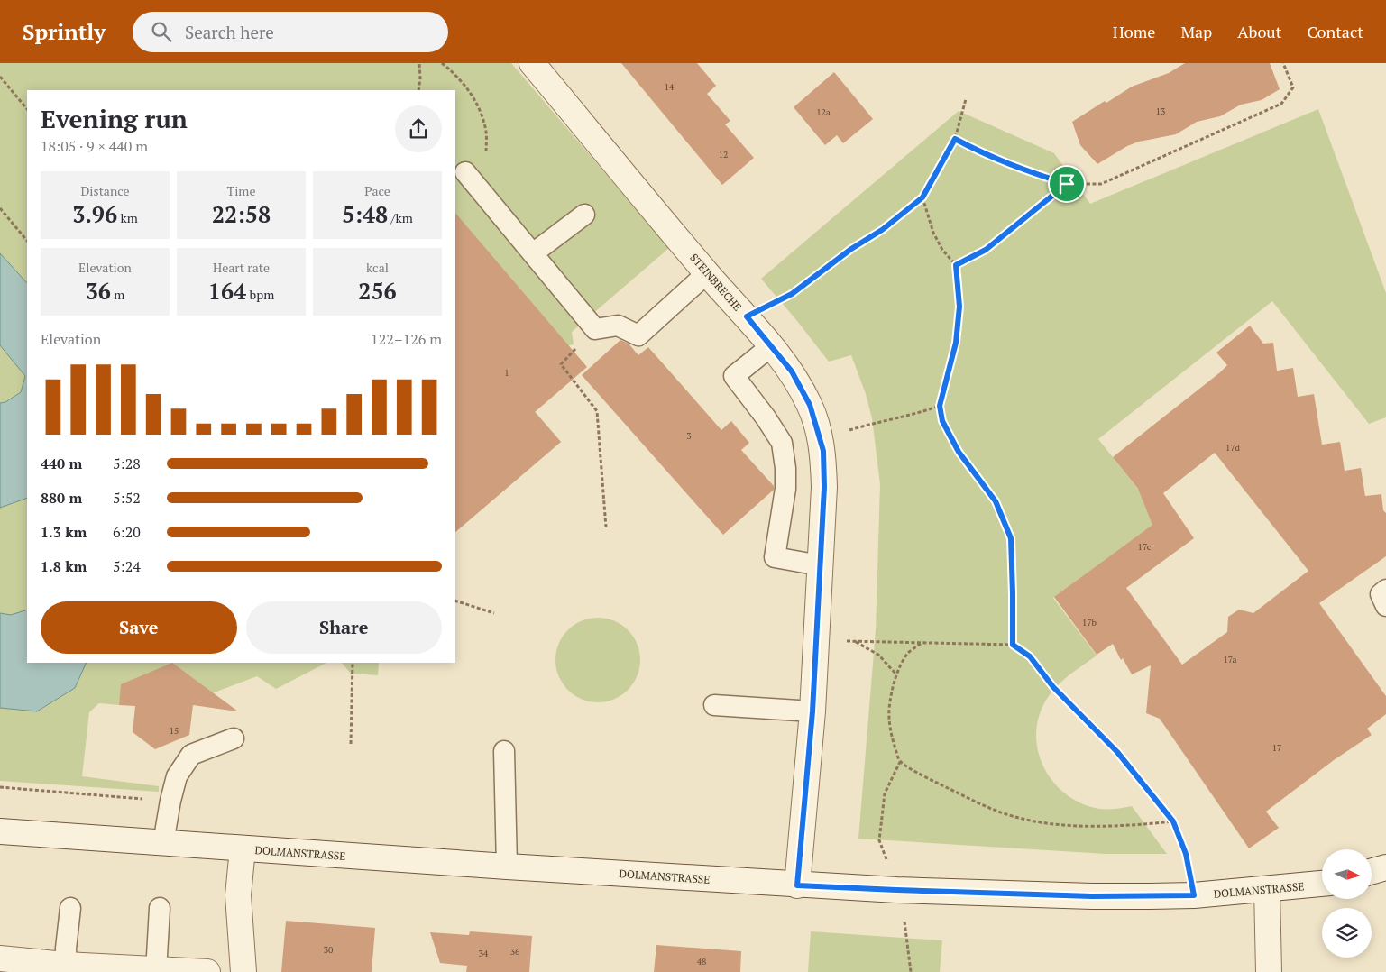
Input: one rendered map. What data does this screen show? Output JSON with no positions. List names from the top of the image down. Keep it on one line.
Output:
{"streets":{"street":["STEINBRECHE","DOLMANSTRASSE"]},"crossings":[["STEINBRECHE","DOLMANSTRASSE"]],"house_numbers":["14","13","12a","12","1","3","17d","17c","17b","17a","15","17","30","36","34","48"],"north":"right","page":{"header":"Sprintly","search":"Search here","nav":["Home","Map","About","Contact"],"heading":["Evening run","18:05 · 9 × 440 m"],"stats":[["Distance","3.96 km"],["Time","22:58"],["Pace","5:48 /km"],["Elevation","36 m"],["Heart rate","164 bpm"],["kcal","256"]],"chart":["Elevation","122–126 m"],"list":[{"name":"440 m","note":"5:28"},{"name":"880 m","note":"5:52"},{"name":"1.3 km","note":"6:20"},{"name":"1.8 km","note":"5:24"}],"buttons":["Save","Share"]}}
